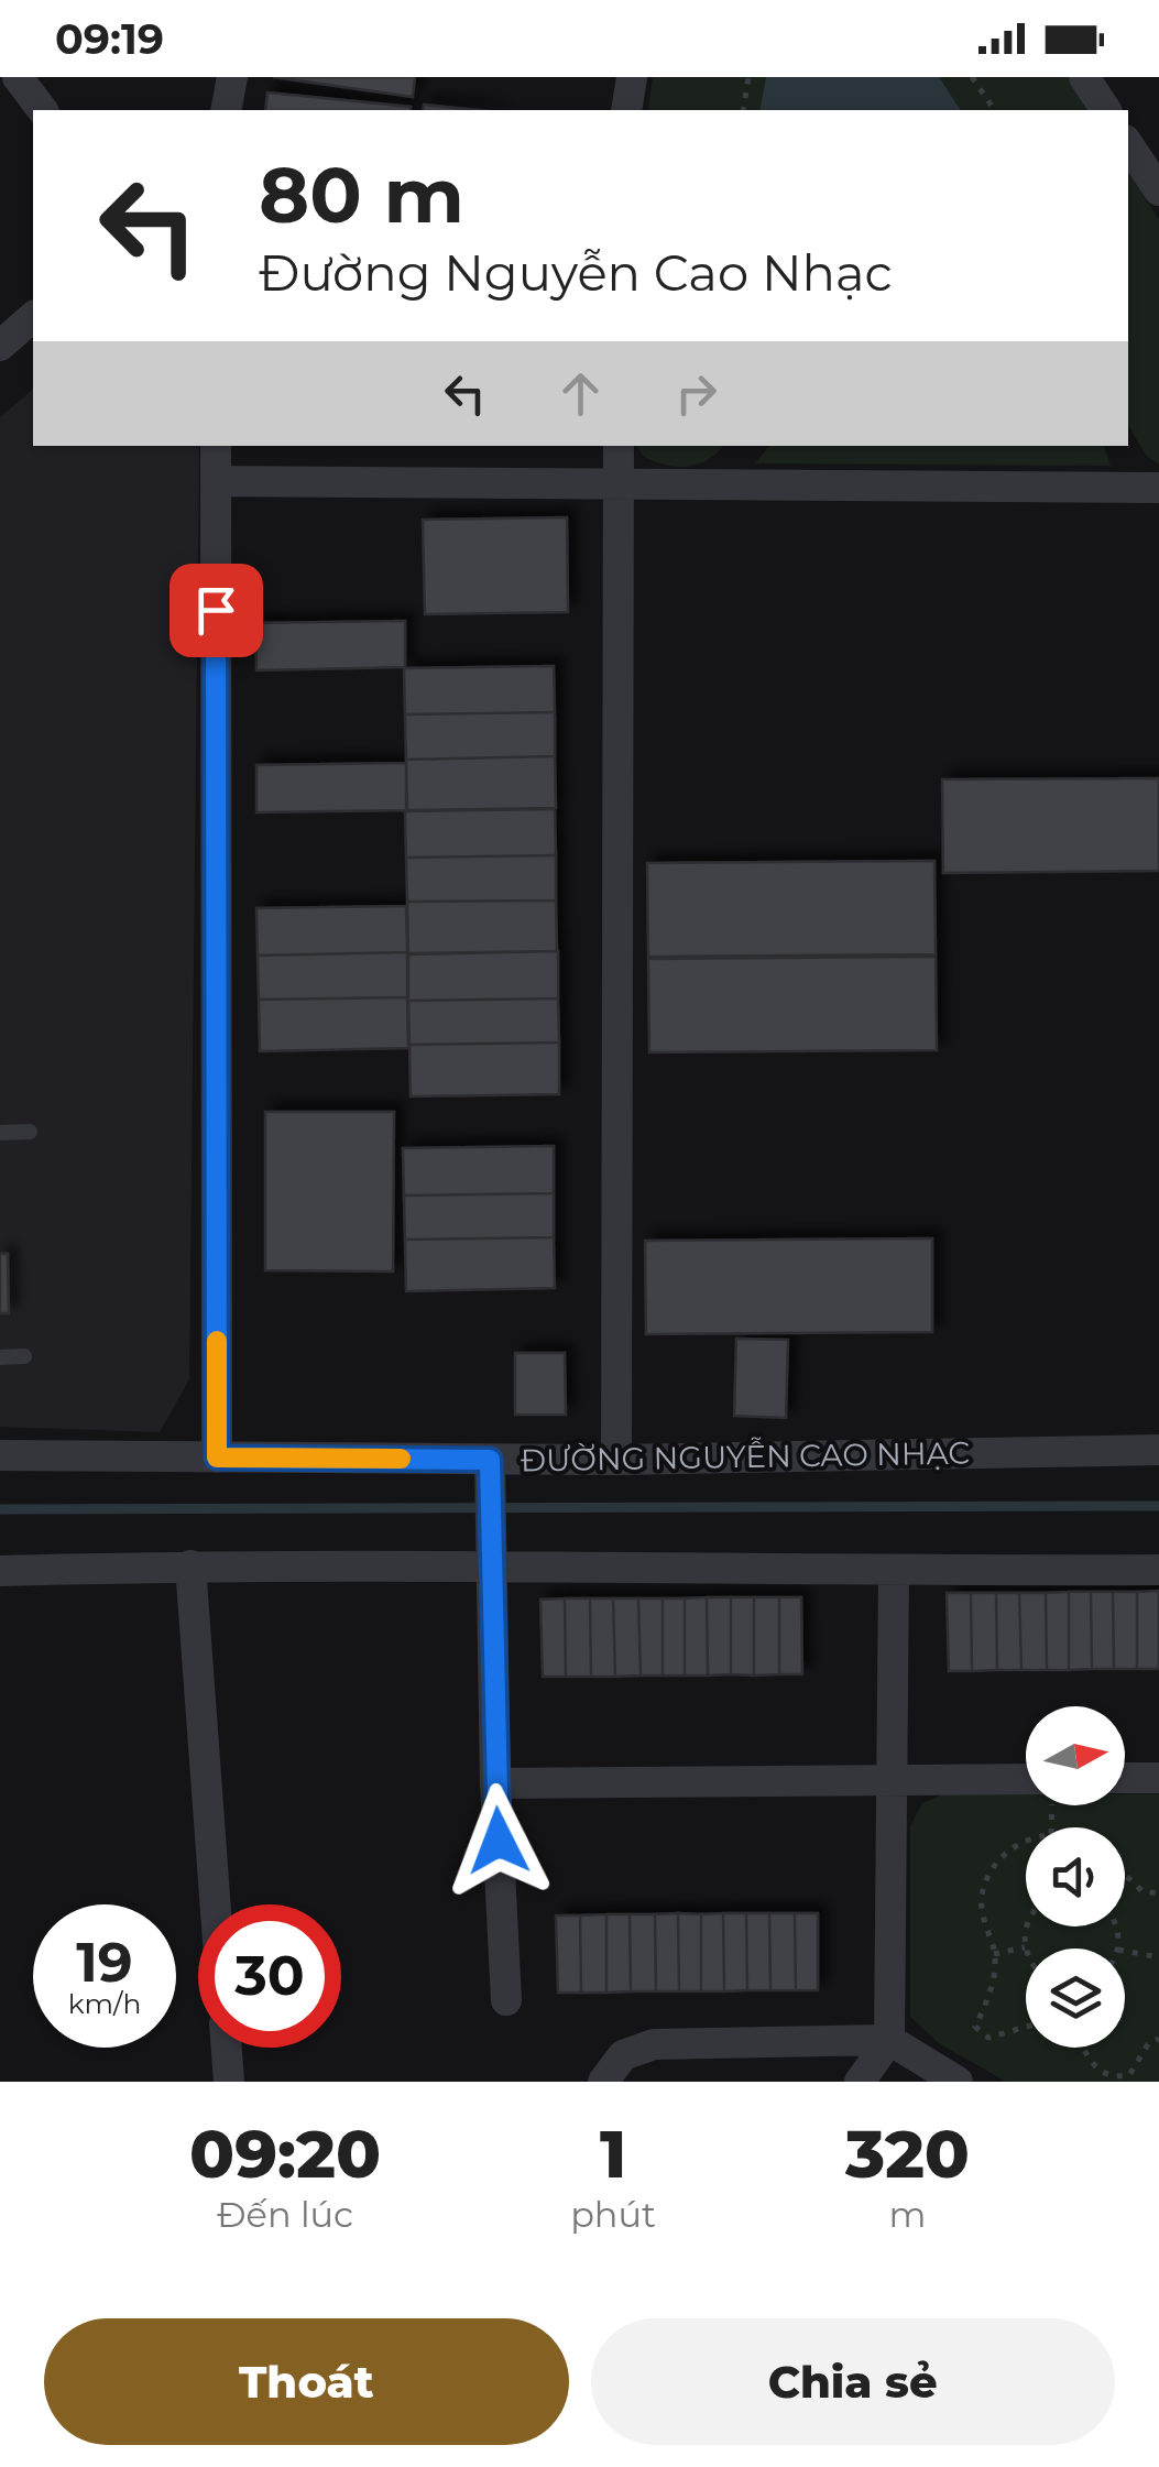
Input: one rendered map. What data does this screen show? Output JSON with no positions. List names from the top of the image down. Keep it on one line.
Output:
{"streets":{"street":["ĐƯỜNG NGUYỄN CAO NHẠC"]},"north":"right","page":{"status":"09:19","turn":["80 m","Đường Nguyễn Cao Nhạc"],"speed":"19 km/h","limit":"30","eta":["09:20","Đến lúc","1","phút","320","m"],"buttons":["Thoát","Chia sẻ"]}}
